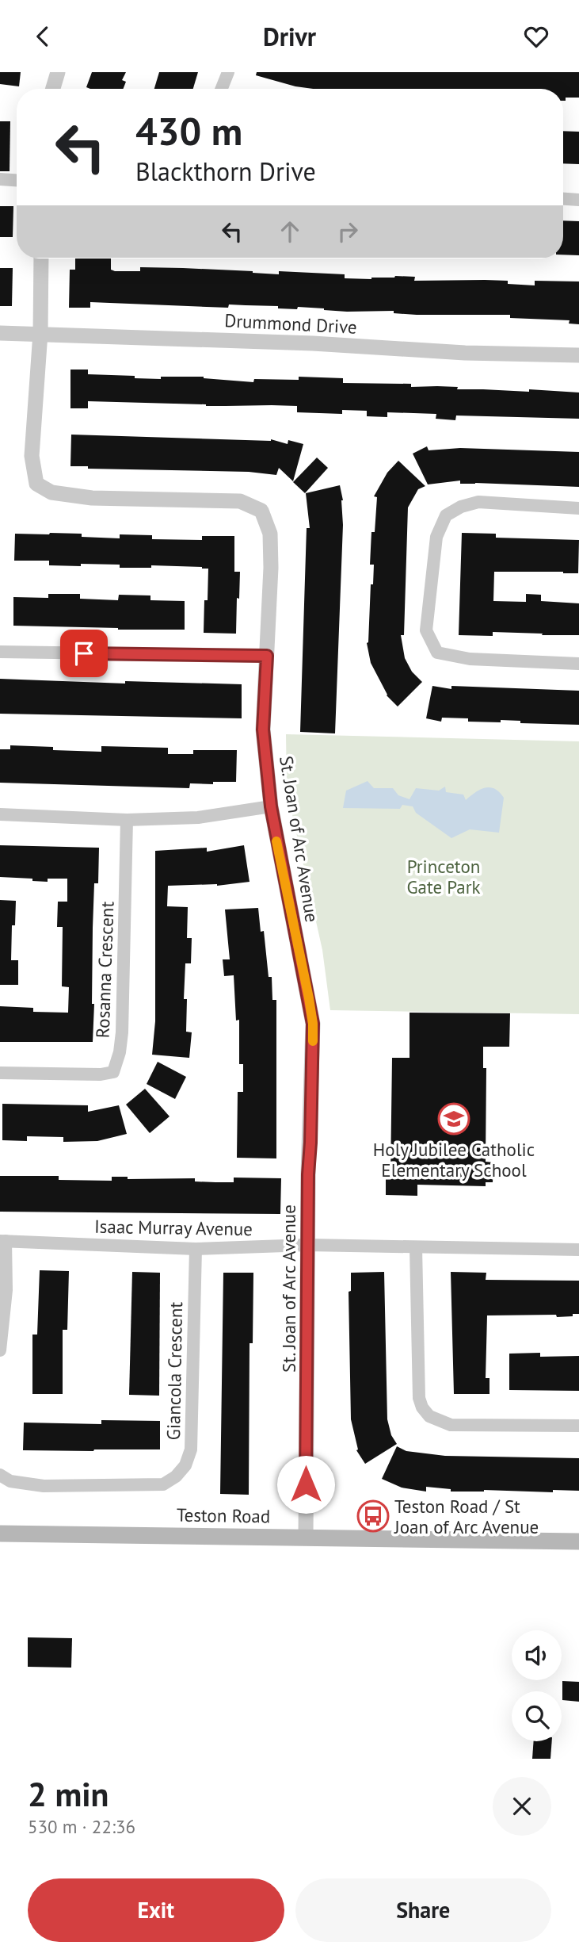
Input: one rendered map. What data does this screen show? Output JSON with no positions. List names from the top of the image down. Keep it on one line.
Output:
{"streets":{"main road":["Teston Road"],"street":["Drummond Drive","St. Joan of Arc Avenue","Rosanna Crescent","Isaac Murray Avenue","Giancola Crescent"]},"crossings":[["Drummond Drive","St. Joan of Arc Avenue"],["St. Joan of Arc Avenue","Isaac Murray Avenue"],["St. Joan of Arc Avenue","Teston Road"],["Isaac Murray Avenue","Giancola Crescent"]],"parks":["Princeton Gate Park"],"places":{"school or university":["Holy Jubilee Catholic Elementary School"],"bus stop":["Teston Road / St Joan of Arc Avenue"]},"page":{"header":"Drivr","turn":["430 m","Blackthorn Drive"],"heading":["2 min","530 m · 22:36"],"buttons":["Exit","Share"]}}
